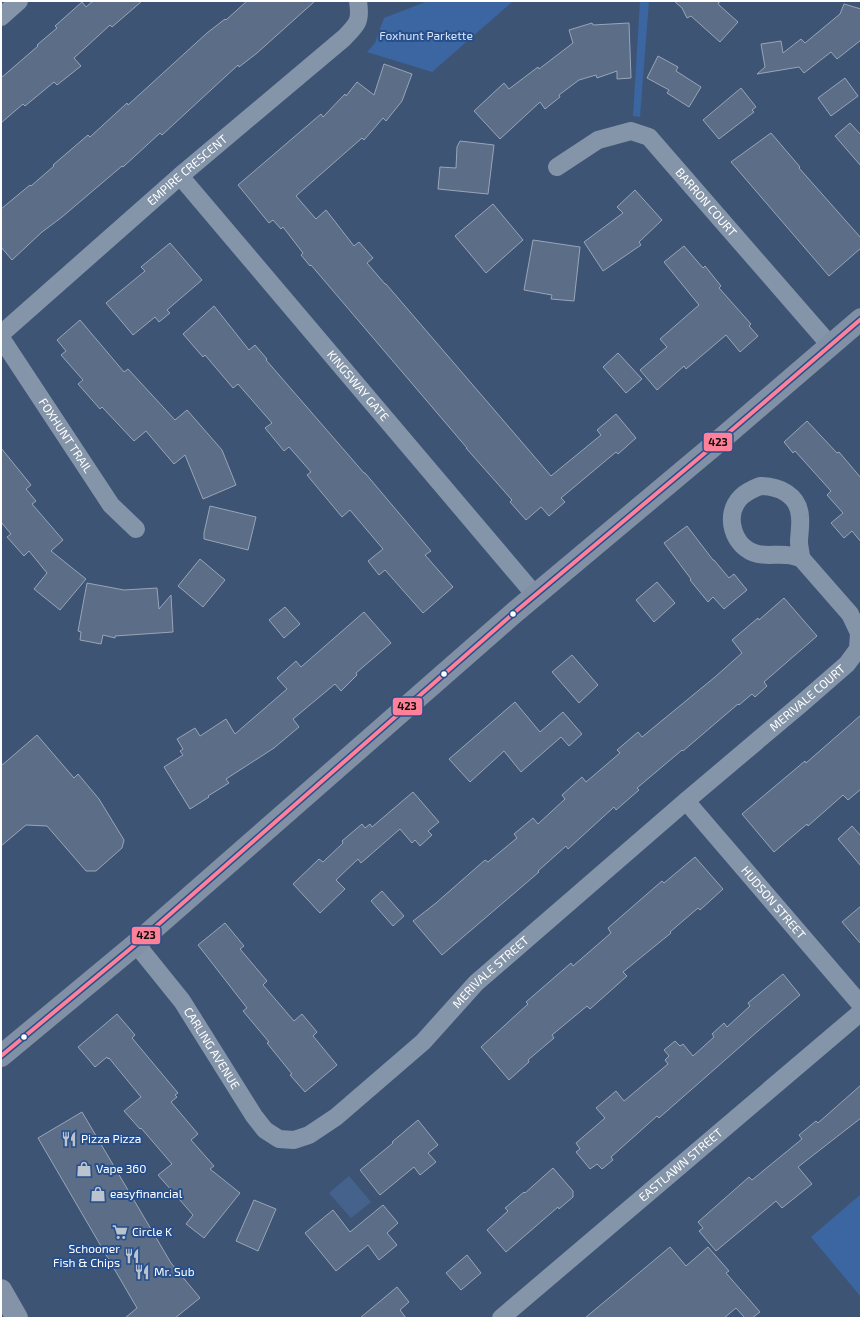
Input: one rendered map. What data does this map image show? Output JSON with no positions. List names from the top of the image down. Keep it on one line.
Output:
{"streets":{"street":["EMPIRE CRESCENT","BARRON COURT","KINGSWAY GATE","FOXHUNT TRAIL","MERIVALE COURT","HUDSON STREET","MERIVALE STREET","CARLING AVENUE","EASTLAWN STREET"]},"crossings":[["EMPIRE CRESCENT","KINGSWAY GATE"],["MERIVALE COURT","HUDSON STREET"],["MERIVALE COURT","MERIVALE STREET"],["HUDSON STREET","MERIVALE STREET"],["MERIVALE STREET","CARLING AVENUE"]],"parks":["Foxhunt Parkette"],"places":{"restaurant":["Pizza Pizza","Schooner Fish & Chips","Mr. Sub"],"shop":["Vape 360","easyfinancial"],"supermarket":["Circle K"]},"lines":["transit line 423"]}
